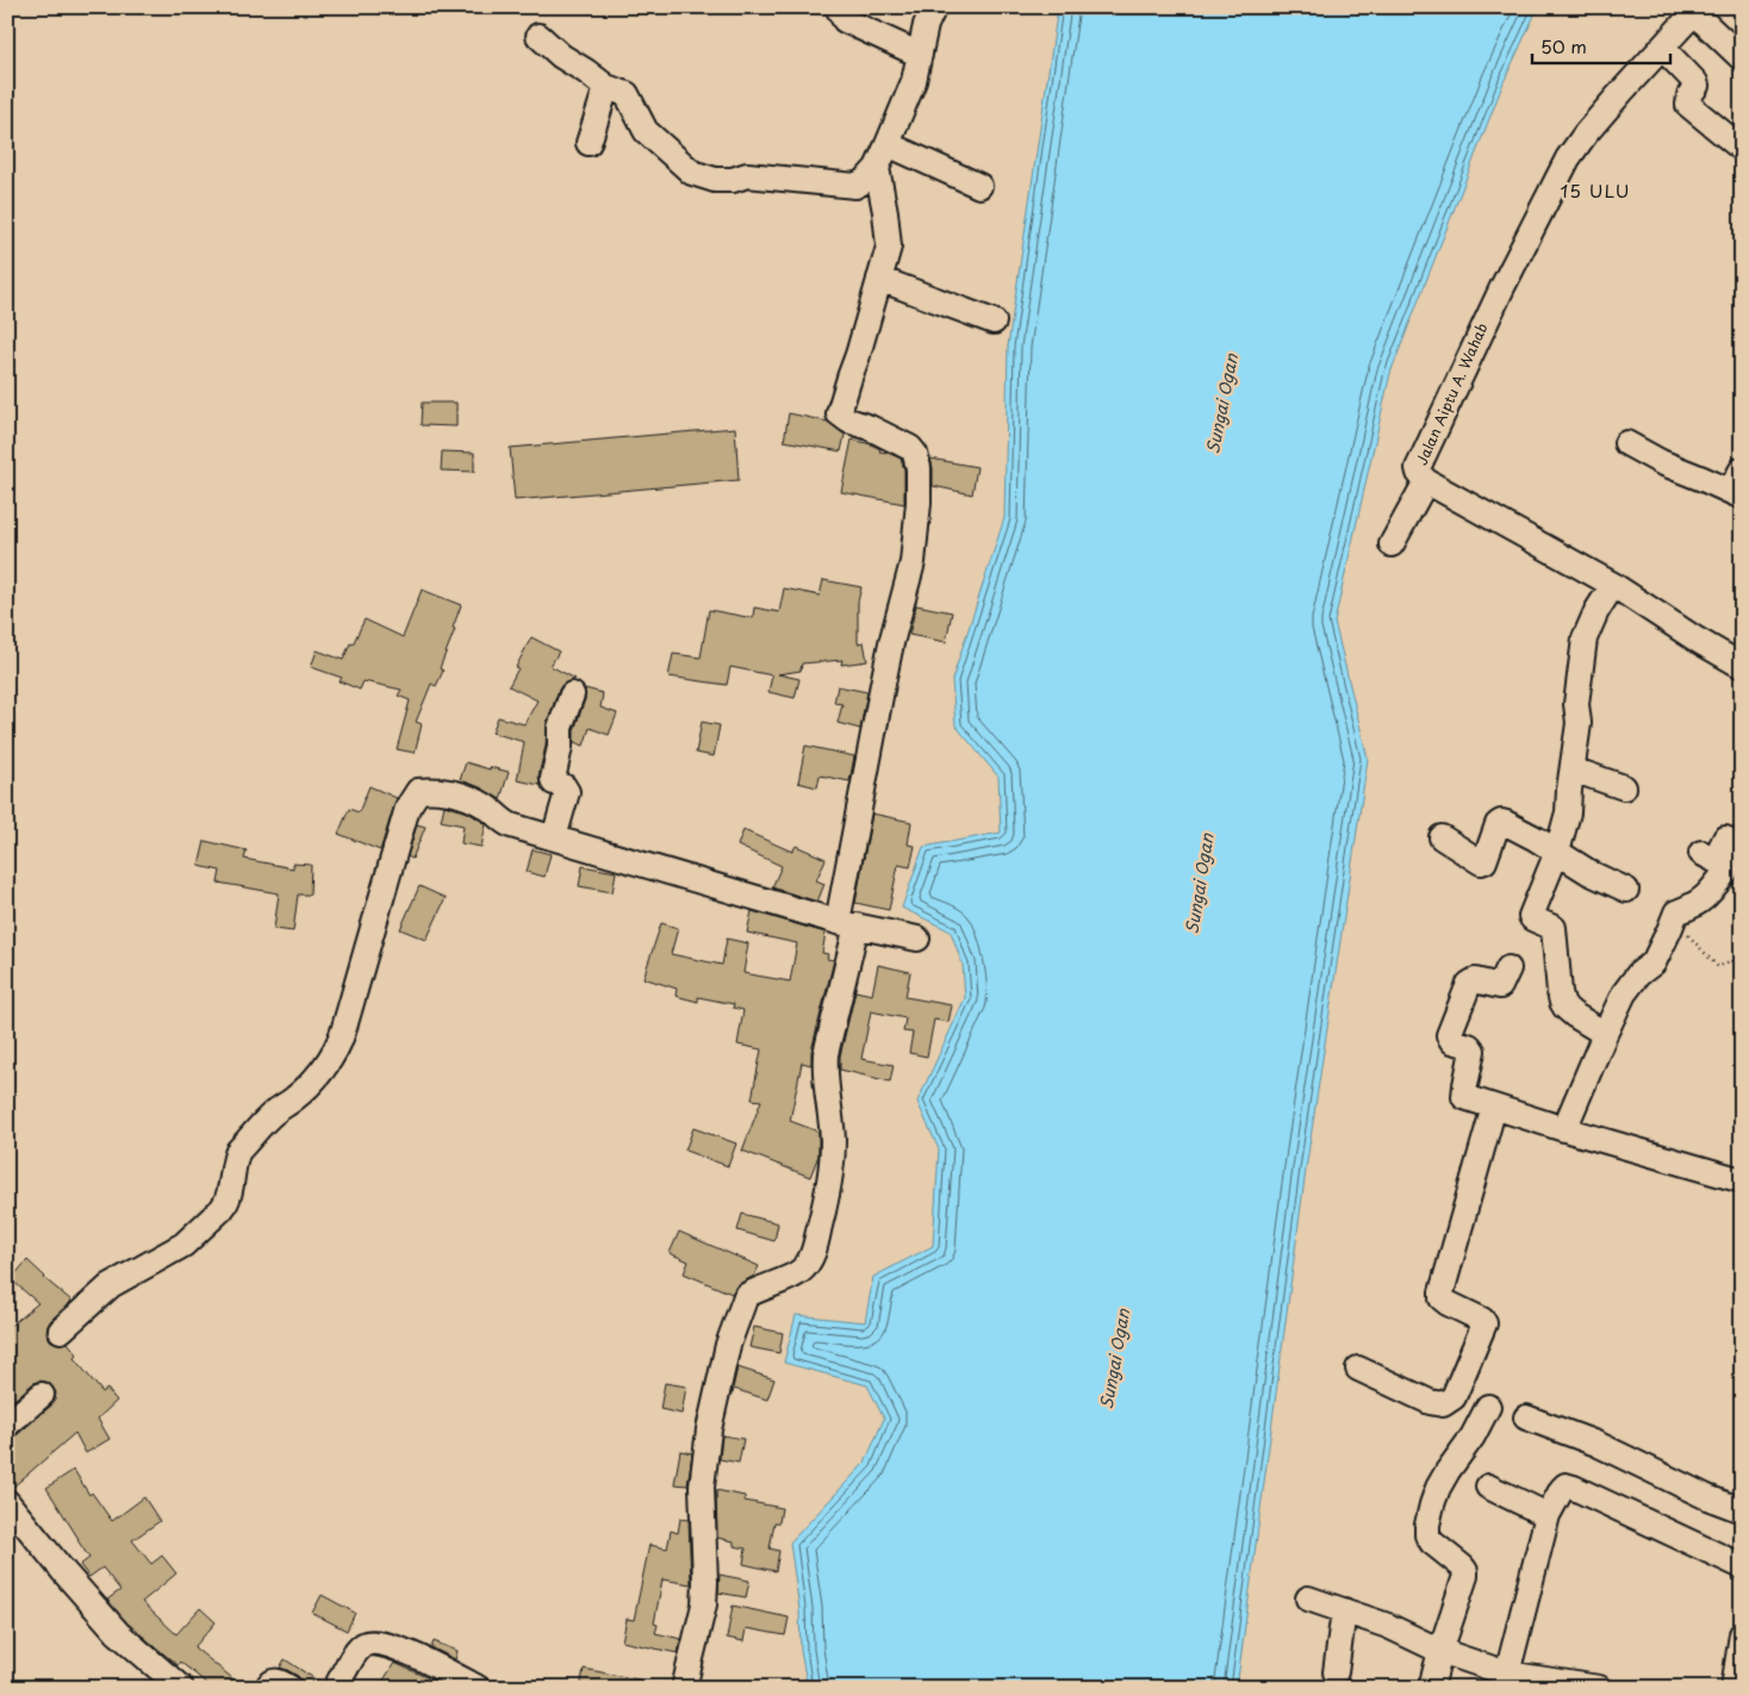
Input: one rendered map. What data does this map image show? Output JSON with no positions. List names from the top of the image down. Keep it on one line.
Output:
{"streets":{"street":["Jalan Aiptu A. Wahab"]},"districts":["15 ULU"],"water":["Sungai Ogan"],"scale_bar":"50 m"}
